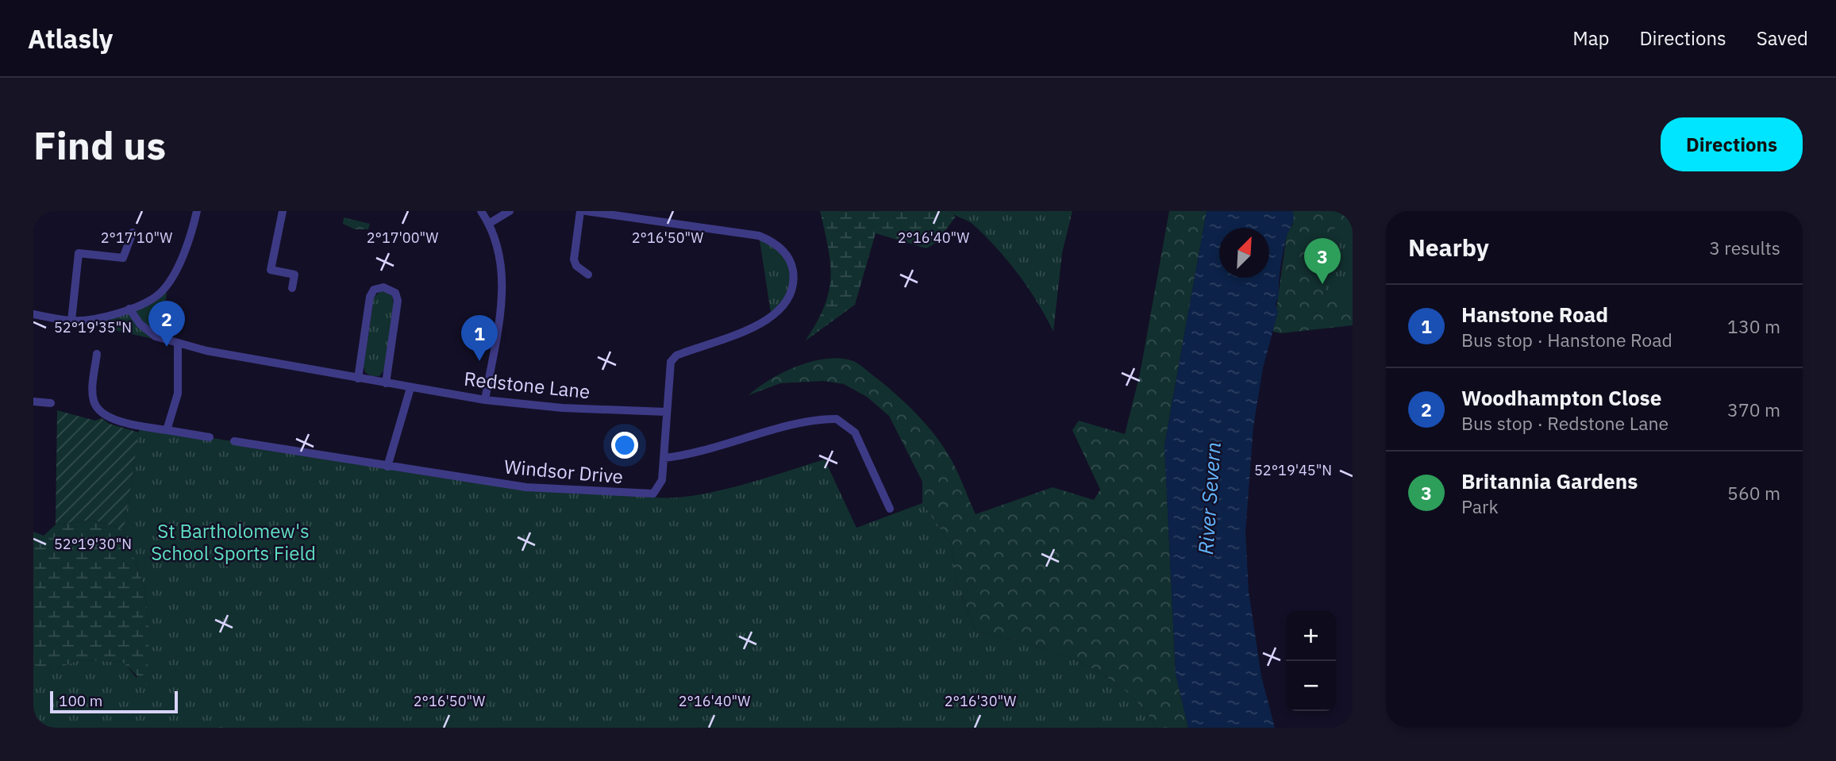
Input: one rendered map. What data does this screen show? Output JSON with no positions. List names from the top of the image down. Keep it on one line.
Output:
{"streets":{"street":["Redstone Lane","Windsor Drive"]},"crossings":[["Redstone Lane","Windsor Drive"]],"water":["River Severn"],"parks":["St Bartholomew's School Sports Field"],"scale_bar":"100 m","north":"top right","page":{"header":"Atlasly","nav":["Map","Directions","Saved"],"buttons":"Directions","title":"Find us","heading":["Nearby","3 results"],"pins":["3","2","1"],"list":[{"mark":"1","name":"Hanstone Road","note":"Bus stop · Hanstone Road","value":"130 m"},{"mark":"2","name":"Woodhampton Close","note":"Bus stop · Redstone Lane","value":"370 m"},{"mark":"3","name":"Britannia Gardens","note":"Park","value":"560 m"}],"map_buttons":["+","−"],"scale":"100 m"},"coordinates":["2°17'00\"W","2°16'50\"W","2°16'40\"W","2°17'10\"W","52°19'35\"N","52°19'45\"N","52°19'30\"N","2°16'30\"W"]}
